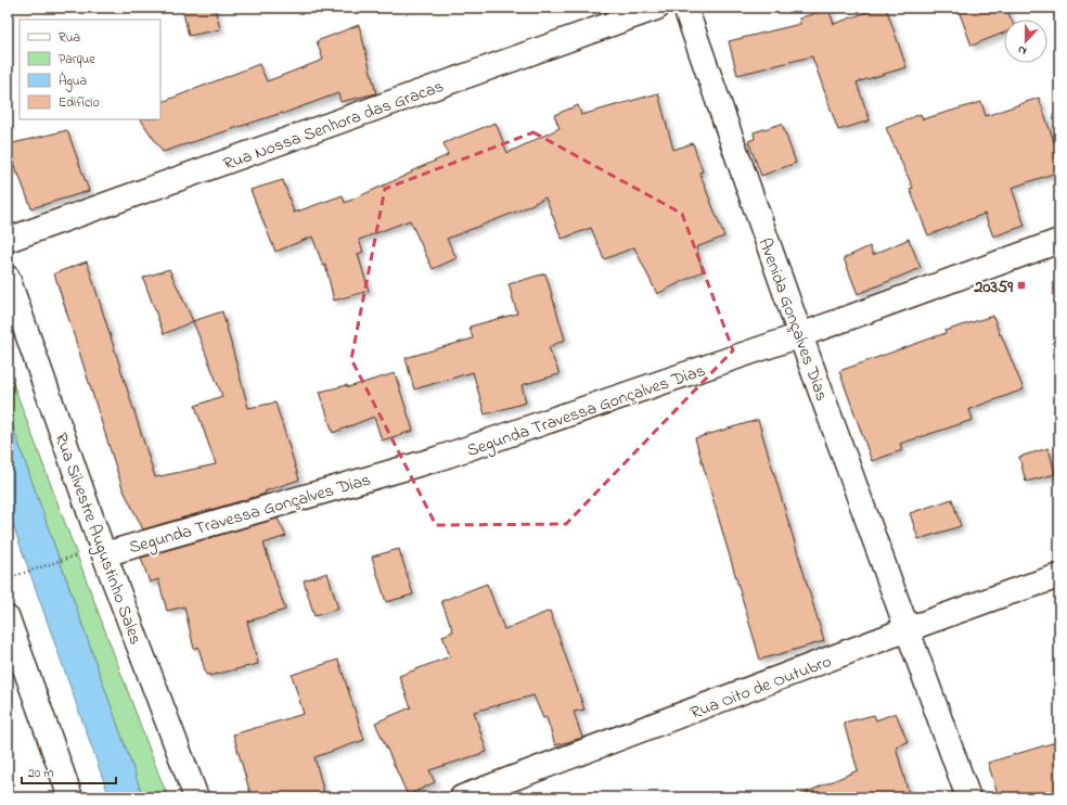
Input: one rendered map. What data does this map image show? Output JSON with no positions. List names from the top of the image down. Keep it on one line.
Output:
{"streets":{"street":["Rua Nossa Senhora das Gracas","Avenida Gonçalves Dias","Segunda Travessa Gonçalves Dias","Rua Silvestre Augustinho Sales","Rua Oito de Outubro"]},"crossings":[["Avenida Gonçalves Dias","Segunda Travessa Gonçalves Dias"],["Avenida Gonçalves Dias","Rua Oito de Outubro"],["Segunda Travessa Gonçalves Dias","Rua Silvestre Augustinho Sales"]],"places":{"transit":["20359"]},"legend":["Rua","Parque","Água","Edifício"],"scale_bar":"20 m","north":"bottom"}
